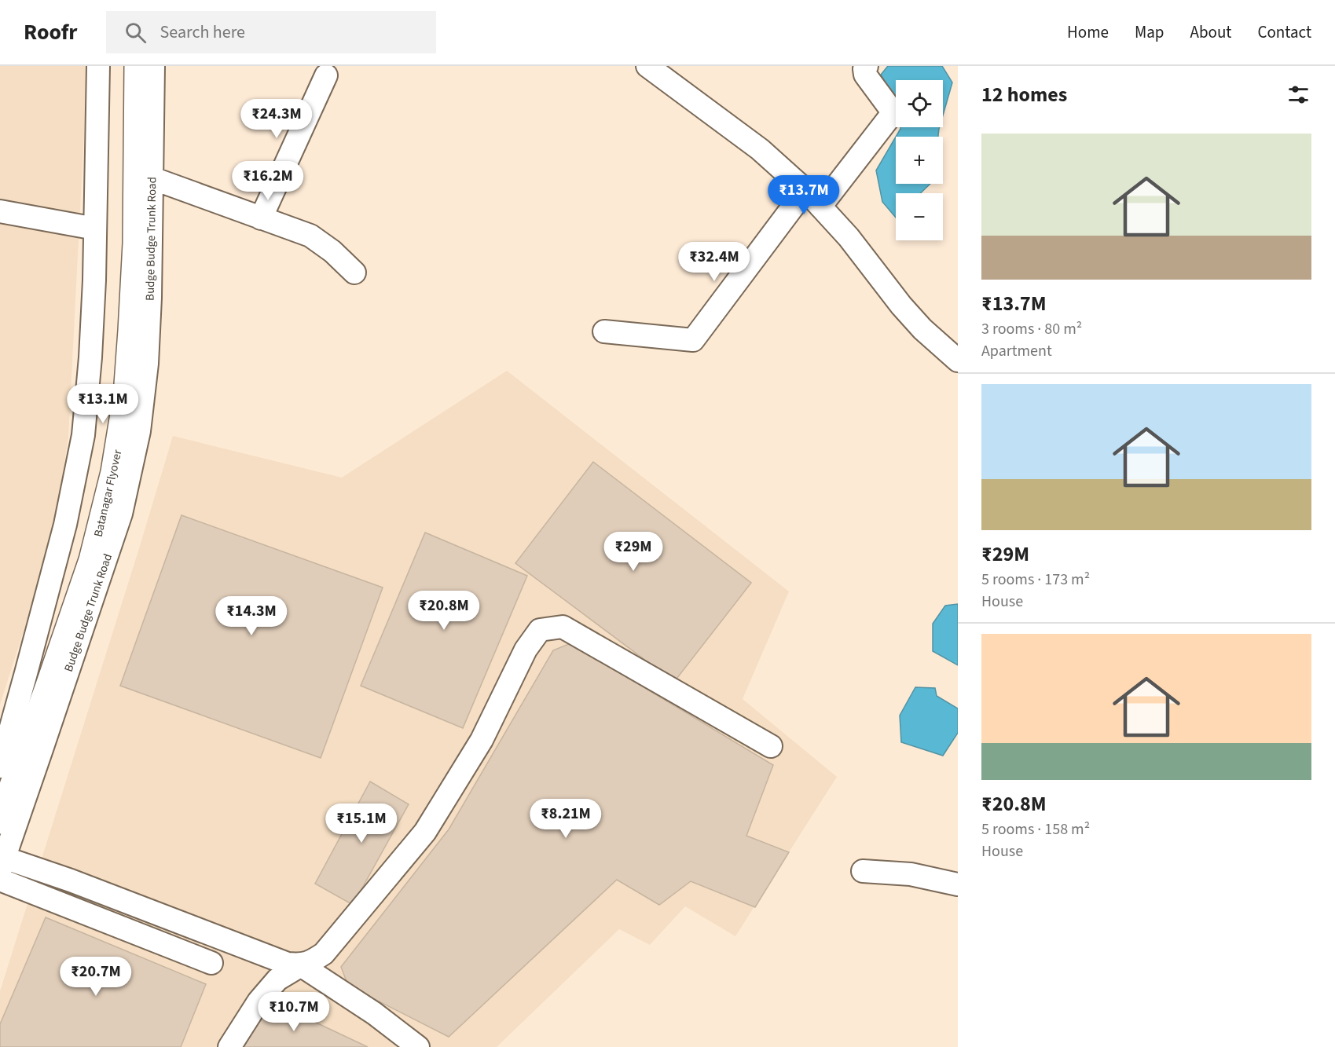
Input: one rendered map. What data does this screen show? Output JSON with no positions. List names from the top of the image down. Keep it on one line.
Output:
{"streets":{"main road":["Batanagar Flyover"],"street":["Budge Budge Trunk Road"]},"page":{"header":"Roofr","search":"Search here","nav":["Home","Map","About","Contact"],"heading":"12 homes","map_buttons":["+","−"],"price":["₹24.3M","₹16.2M","₹13.7M","₹32.4M","₹13.1M","₹29M","₹20.8M","₹14.3M","₹8.21M","₹15.1M","₹20.7M","₹10.7M"],"list":[{"name":"₹13.7M","note":"3 rooms · 80 m² · Apartment"},{"name":"₹29M","note":"5 rooms · 173 m² · House"},{"name":"₹20.8M","note":"5 rooms · 158 m² · House"}]}}
